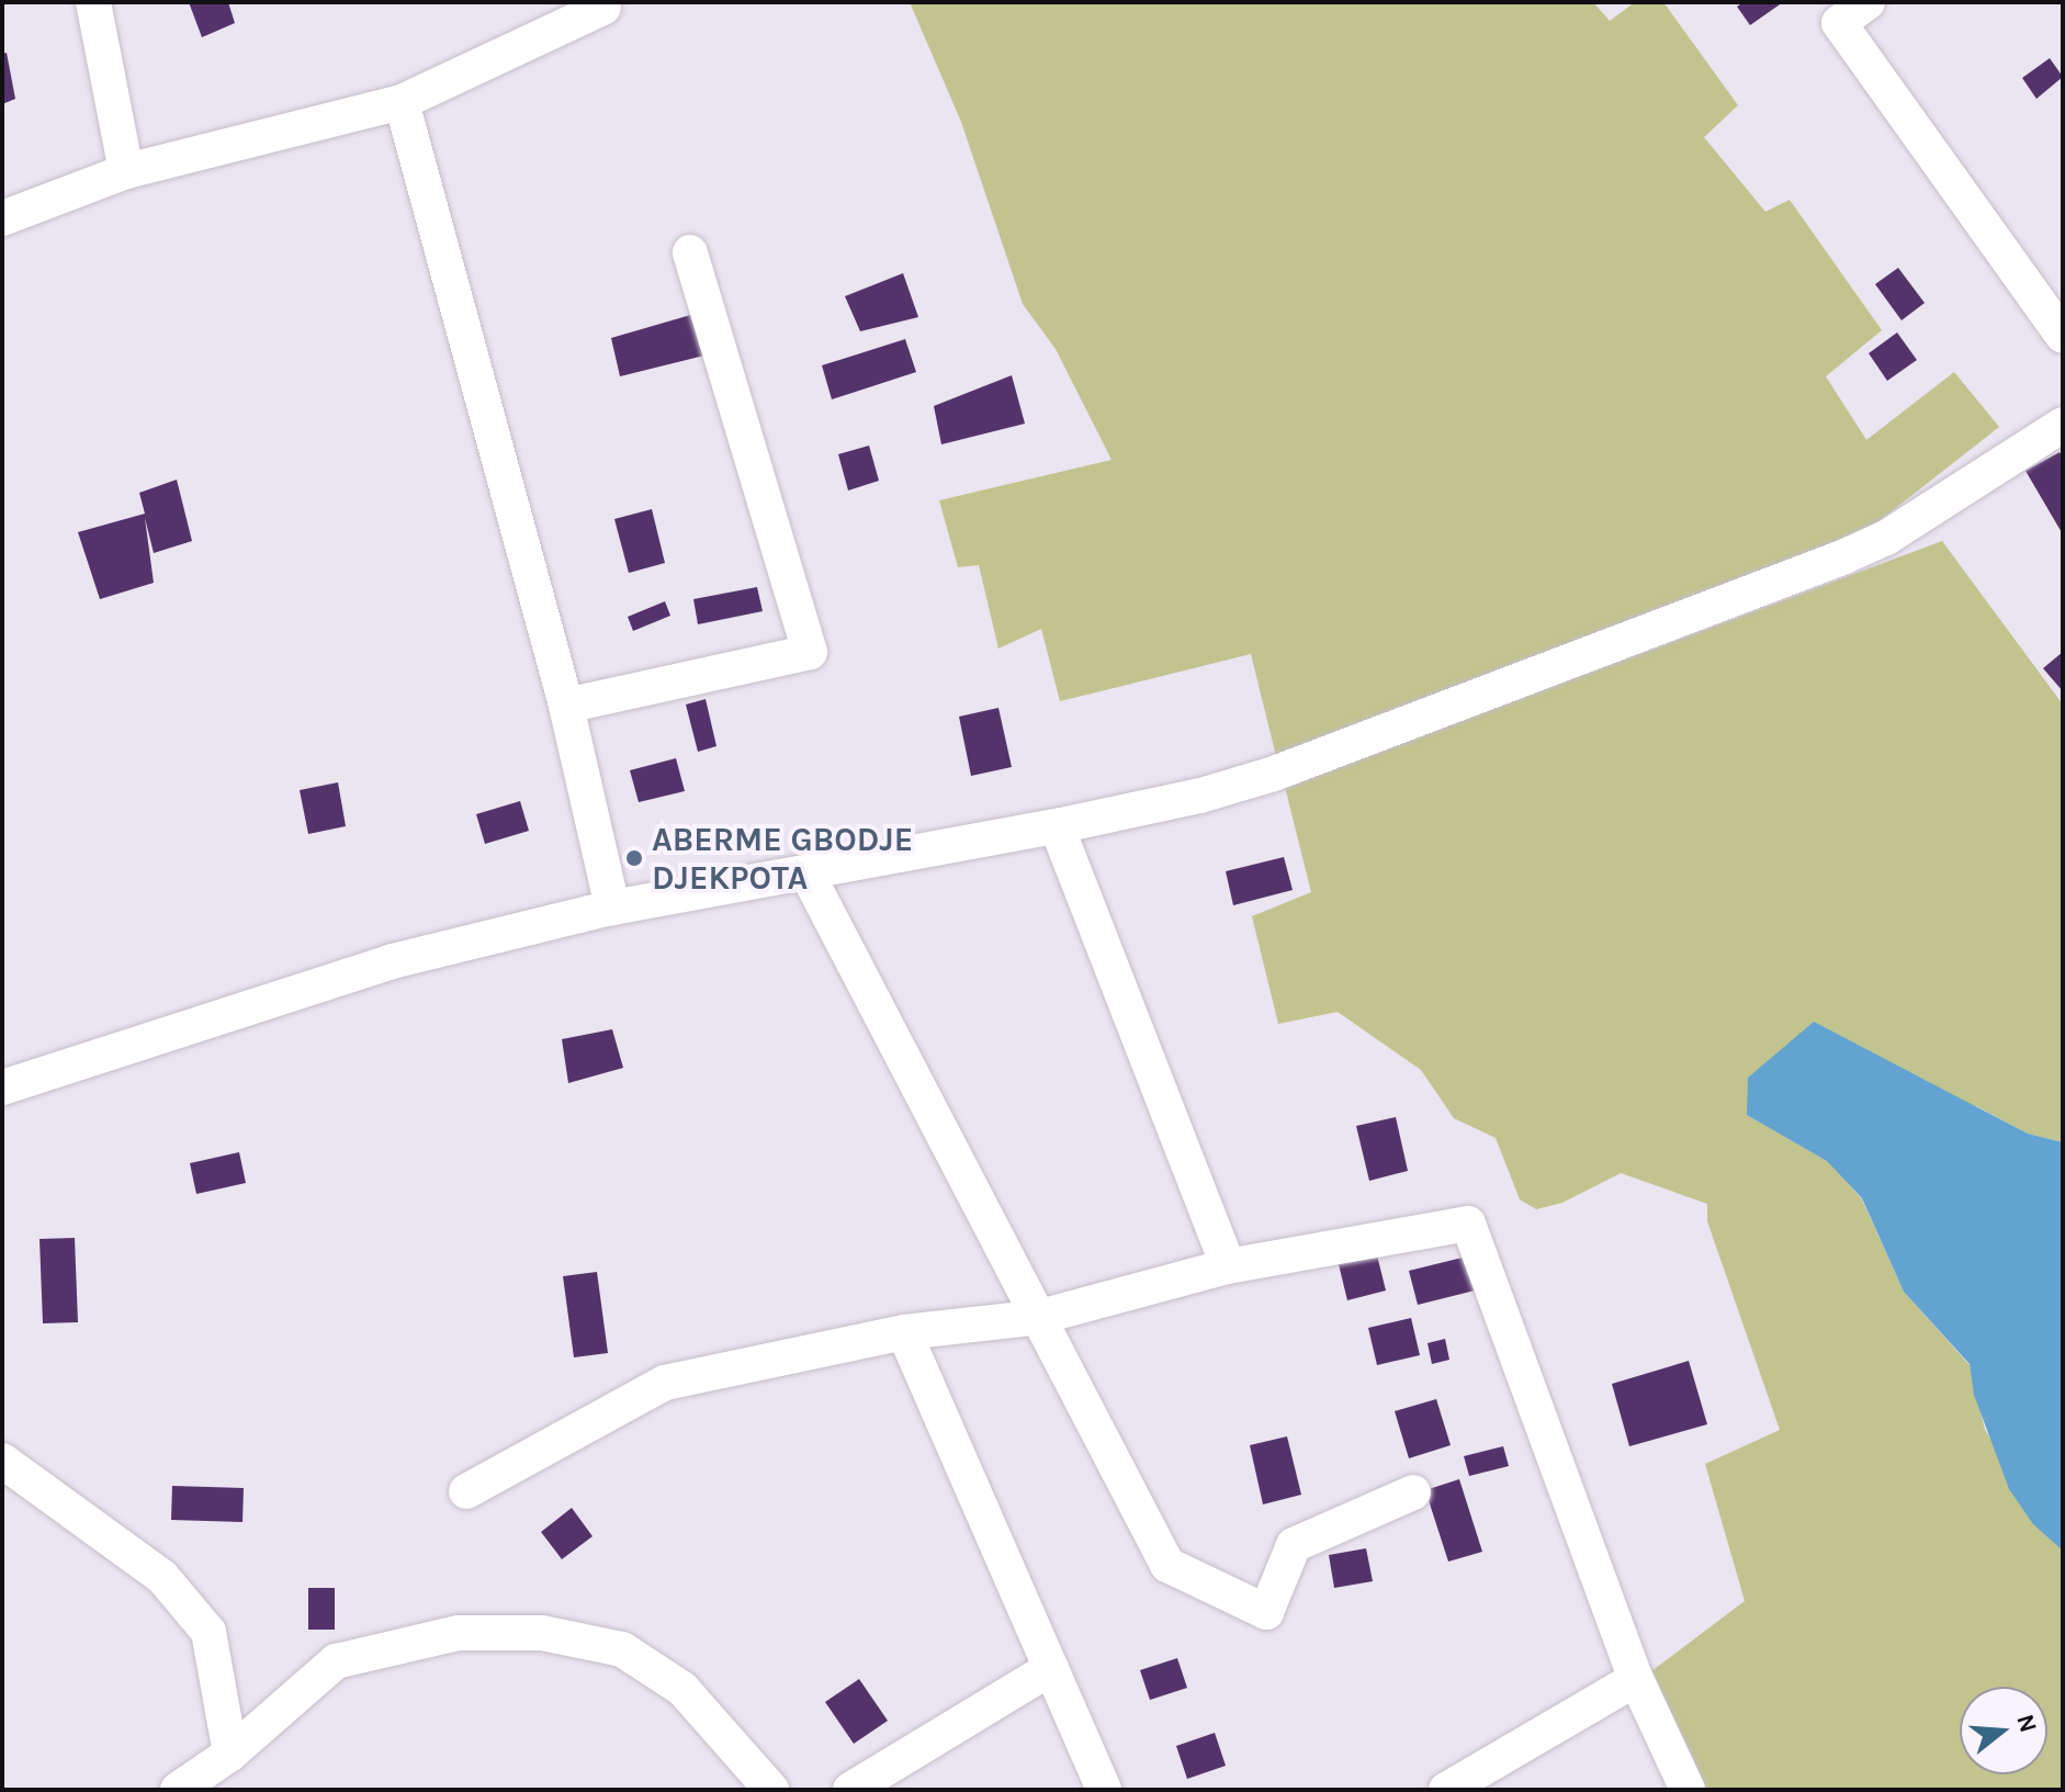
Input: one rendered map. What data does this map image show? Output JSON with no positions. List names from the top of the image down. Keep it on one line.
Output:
{"places":["ABERME GBODJE DJEKPOTA"],"north":"right"}
